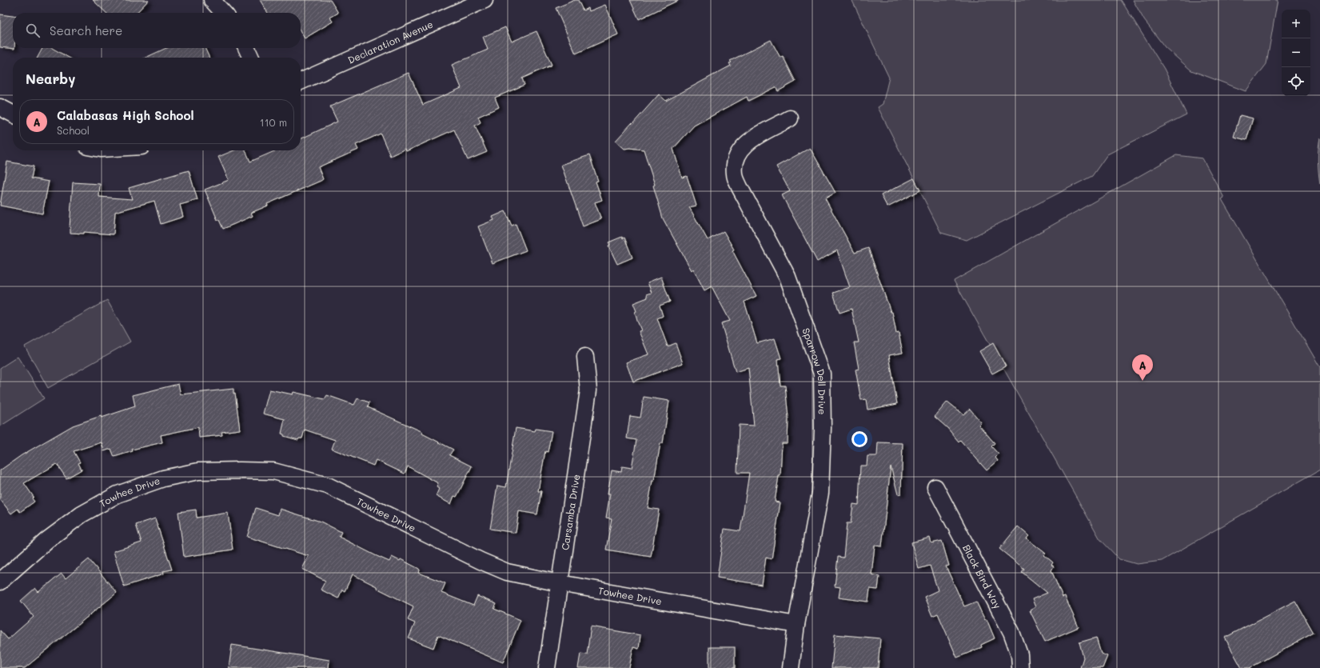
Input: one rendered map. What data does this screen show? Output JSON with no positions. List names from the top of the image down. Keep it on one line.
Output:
{"streets":{"street":["Declaration Avenue","Sparrow Dell Drive","Towhee Drive","Carsamba Drive","Black Bird Way"]},"crossings":[["Sparrow Dell Drive","Towhee Drive"],["Towhee Drive","Carsamba Drive"]],"page":{"map_buttons":["+","−"],"search":"Search here","heading":"Nearby","list":[{"mark":"A","name":"Calabasas High School","note":"School","value":"110 m"}],"pins":"A"}}
